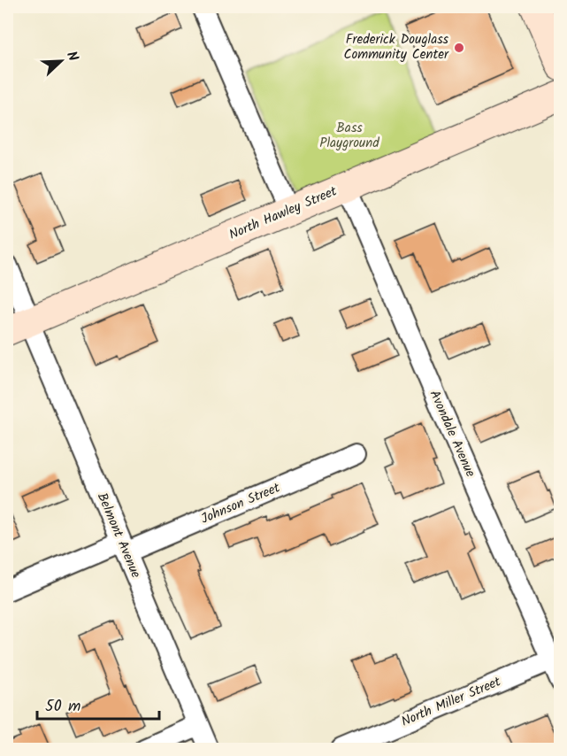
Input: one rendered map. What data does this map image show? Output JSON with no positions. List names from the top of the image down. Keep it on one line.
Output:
{"streets":{"street":["North Hawley Street","Avondale Avenue","Johnson Street","Belmont Avenue","North Miller Street"]},"crossings":[["North Hawley Street","Avondale Avenue"],["North Hawley Street","Belmont Avenue"],["Avondale Avenue","North Miller Street"],["Johnson Street","Belmont Avenue"]],"parks":["Bass Playground"],"places":["Frederick Douglass Community Center"],"scale_bar":"50 m","north":"top right"}
